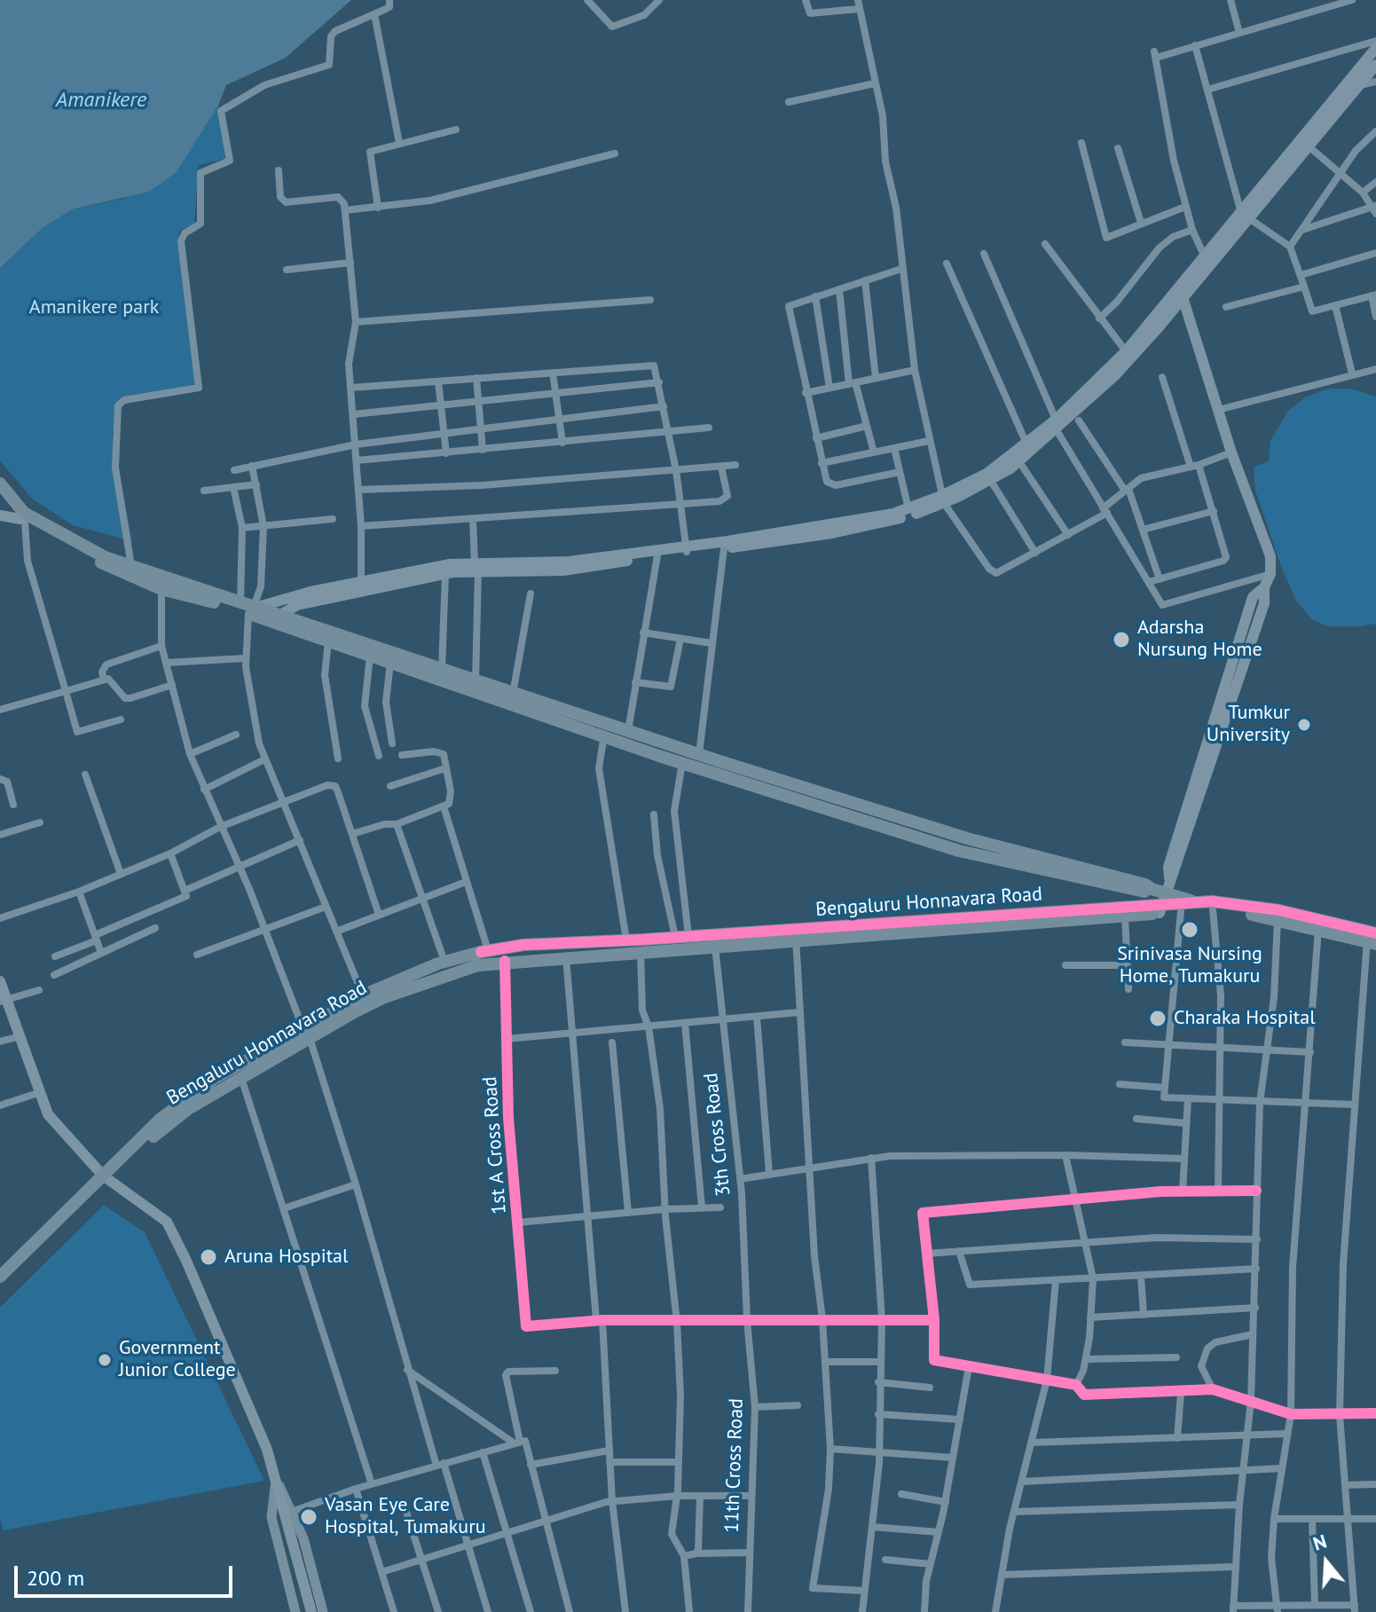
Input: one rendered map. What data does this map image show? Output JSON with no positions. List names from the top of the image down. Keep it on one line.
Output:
{"streets":{"main road":["Bengaluru Honnavara Road"],"street":["3th Cross Road","1st A Cross Road","11th Cross Road"]},"crossings":[["Bengaluru Honnavara Road","3th Cross Road"],["Bengaluru Honnavara Road","1st A Cross Road"],["3th Cross Road","11th Cross Road"]],"water":["Amanikere"],"parks":["Amanikere park"],"places":["Adarsha Nursung Home","Tumkur University","Srinivasa Nursing Home, Tumakuru","Charaka Hospital","Aruna Hospital","Government Junior College","Vasan Eye Care Hospital, Tumakuru"],"scale_bar":"200 m","north":"top"}
